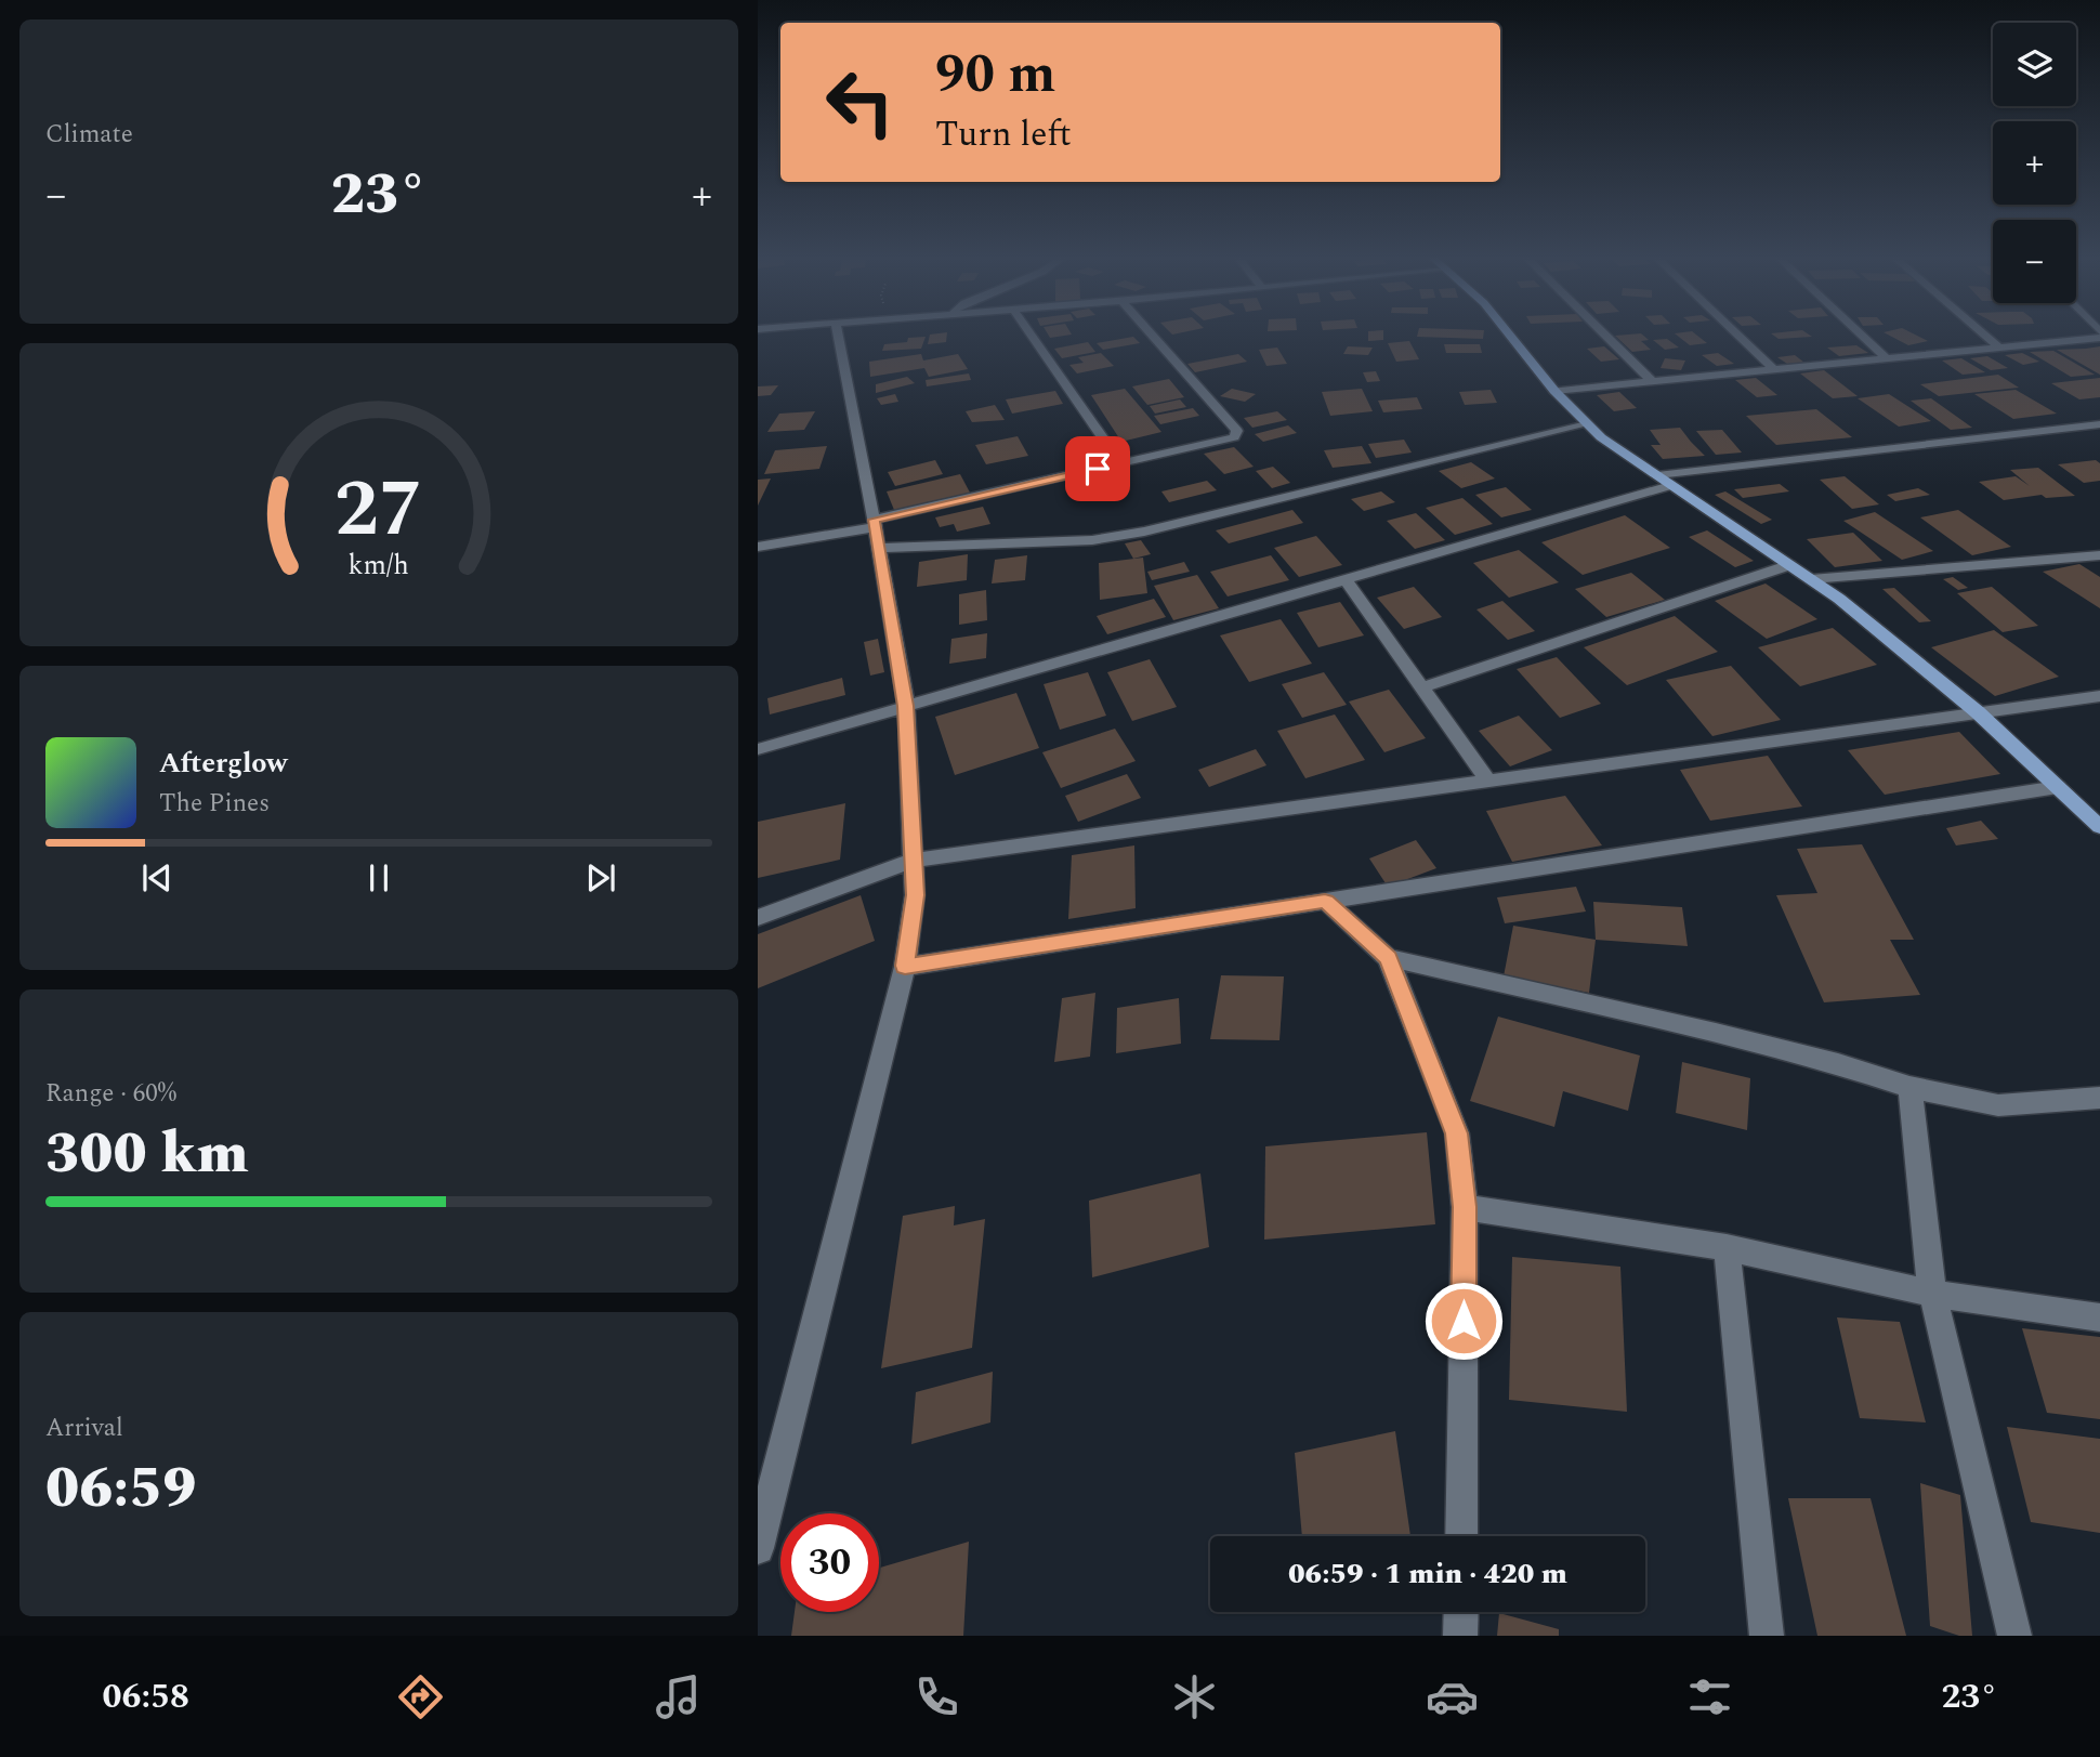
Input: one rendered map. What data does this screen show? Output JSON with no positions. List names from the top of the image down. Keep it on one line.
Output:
{"page":{"tile":["Climate",["Range · 60%","300 km"],["Arrival","06:59"]],"map_buttons":["+","−"],"turn":["90 m","Turn left"],"heat":["−","23°","+"],"song":["Afterglow","The Pines"],"limit":"30","trip":"06:59 · 1 min · 420 m","tabs":["06:58","23°"],"gauge":["27","km/h"]}}
